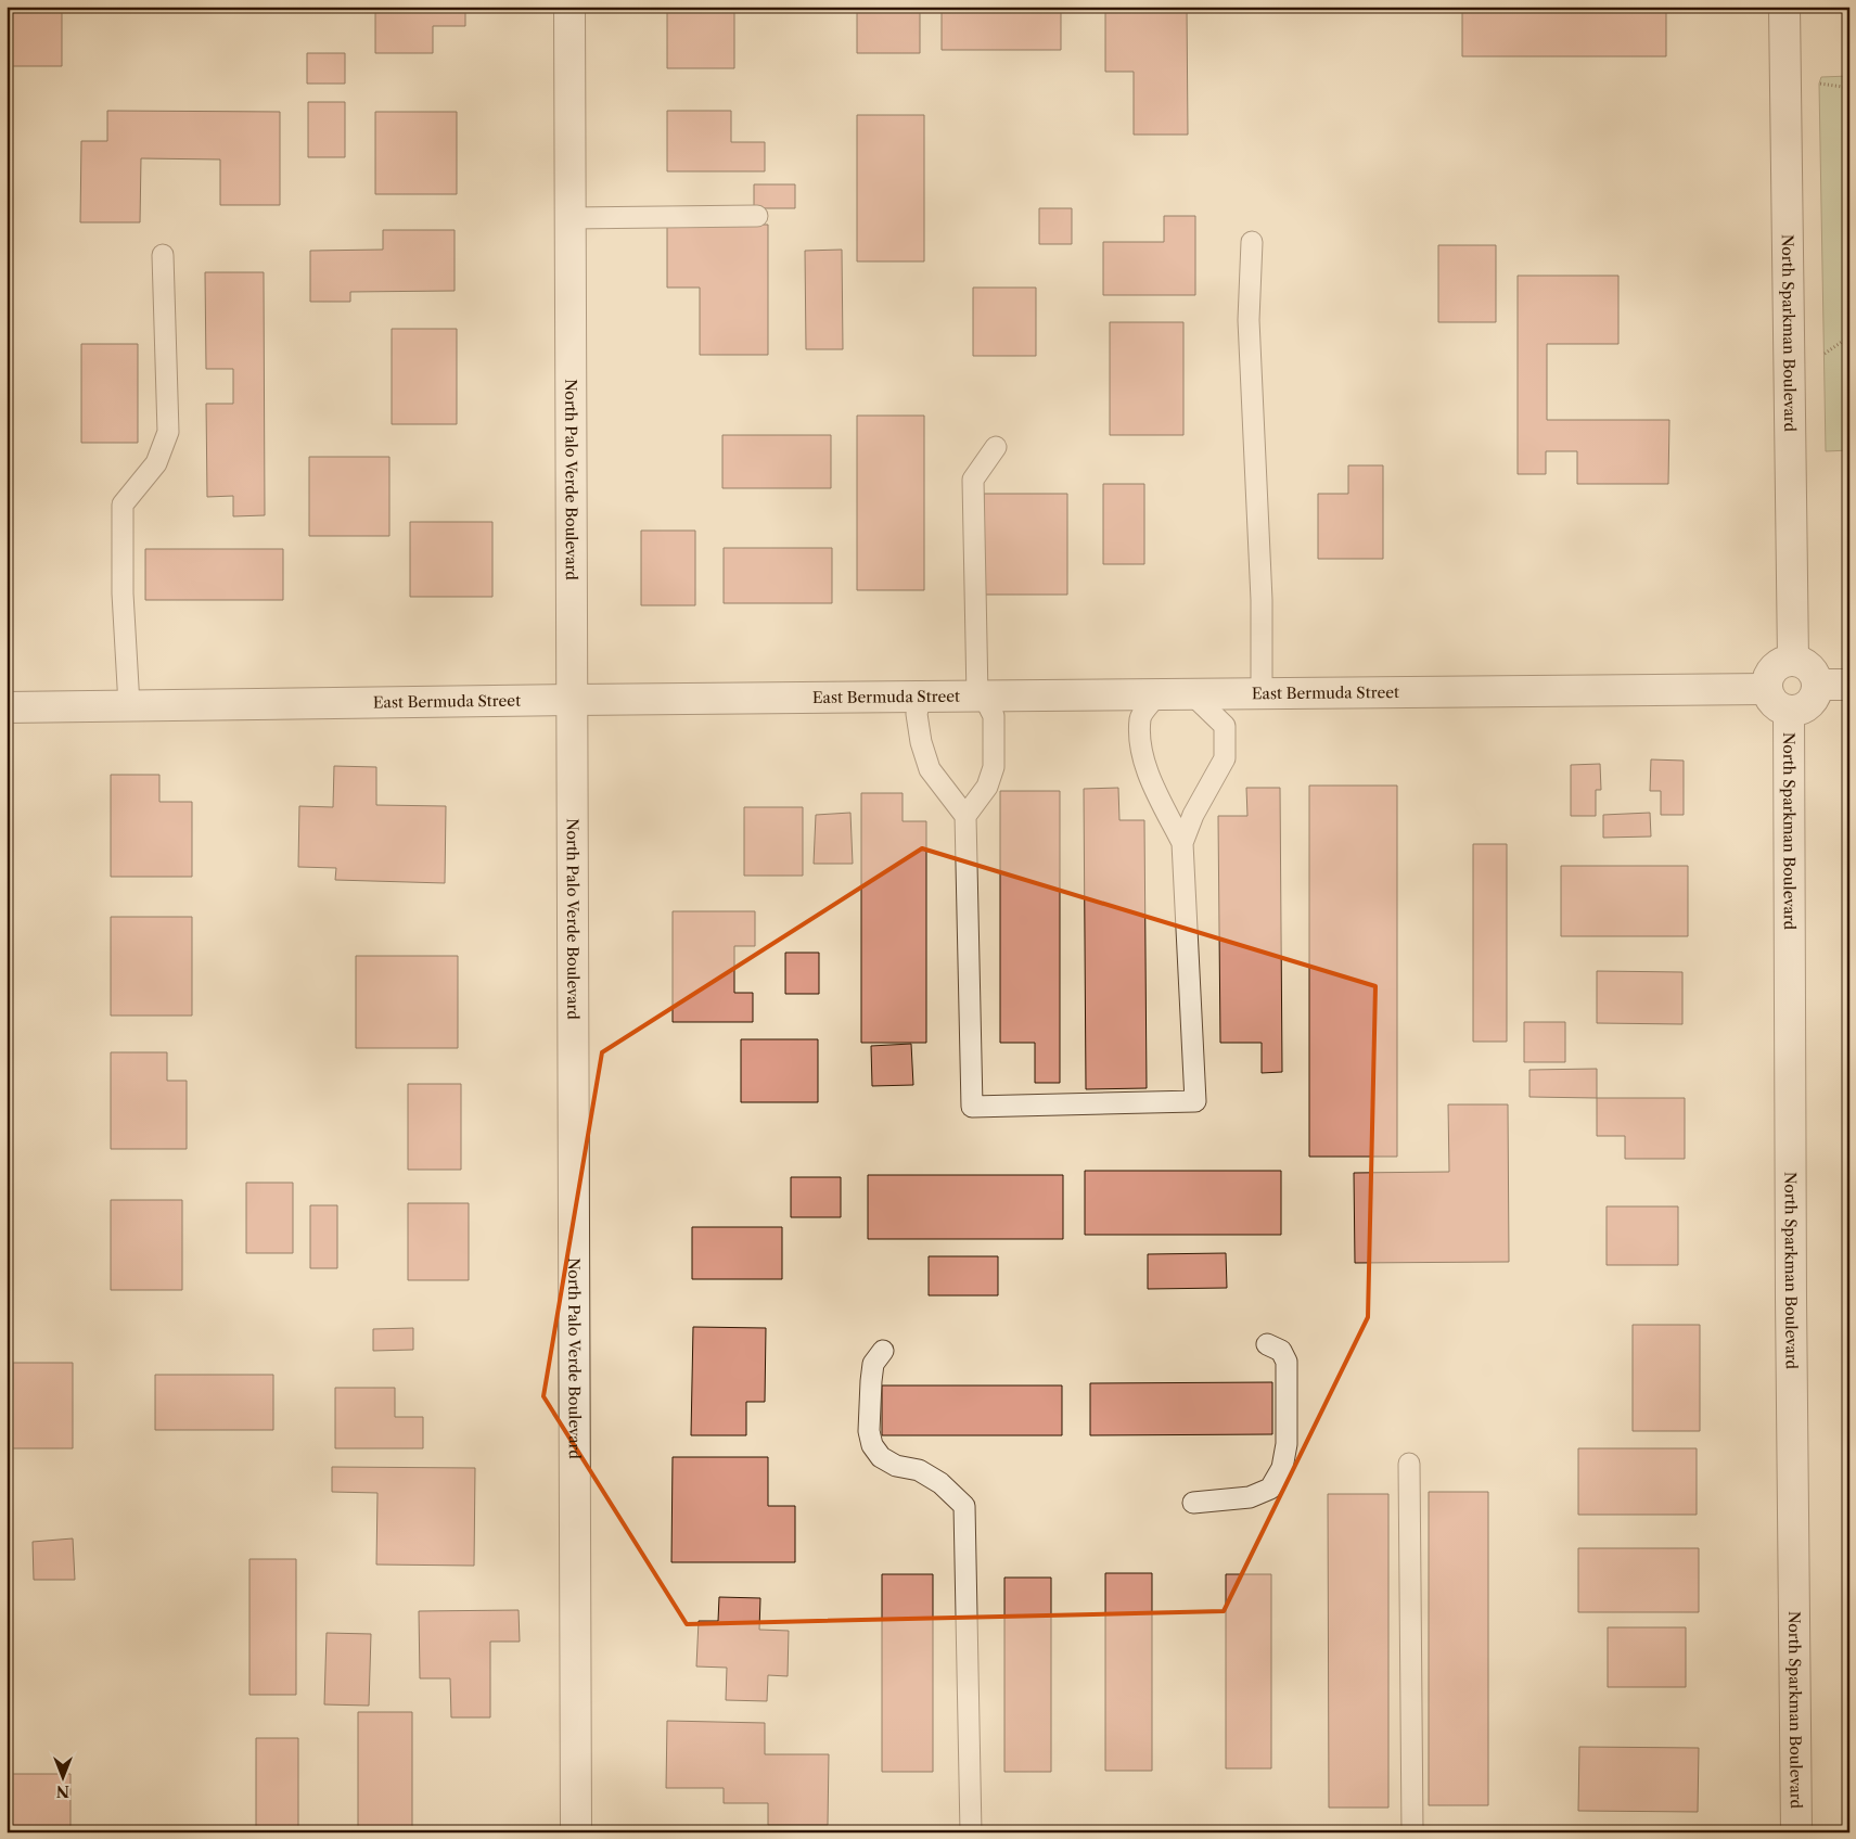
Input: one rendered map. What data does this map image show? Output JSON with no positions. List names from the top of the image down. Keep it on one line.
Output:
{"streets":{"street":["North Sparkman Boulevard","North Palo Verde Boulevard","East Bermuda Street"]},"crossings":[["North Sparkman Boulevard","East Bermuda Street"],["North Palo Verde Boulevard","East Bermuda Street"]],"north":"bottom"}
